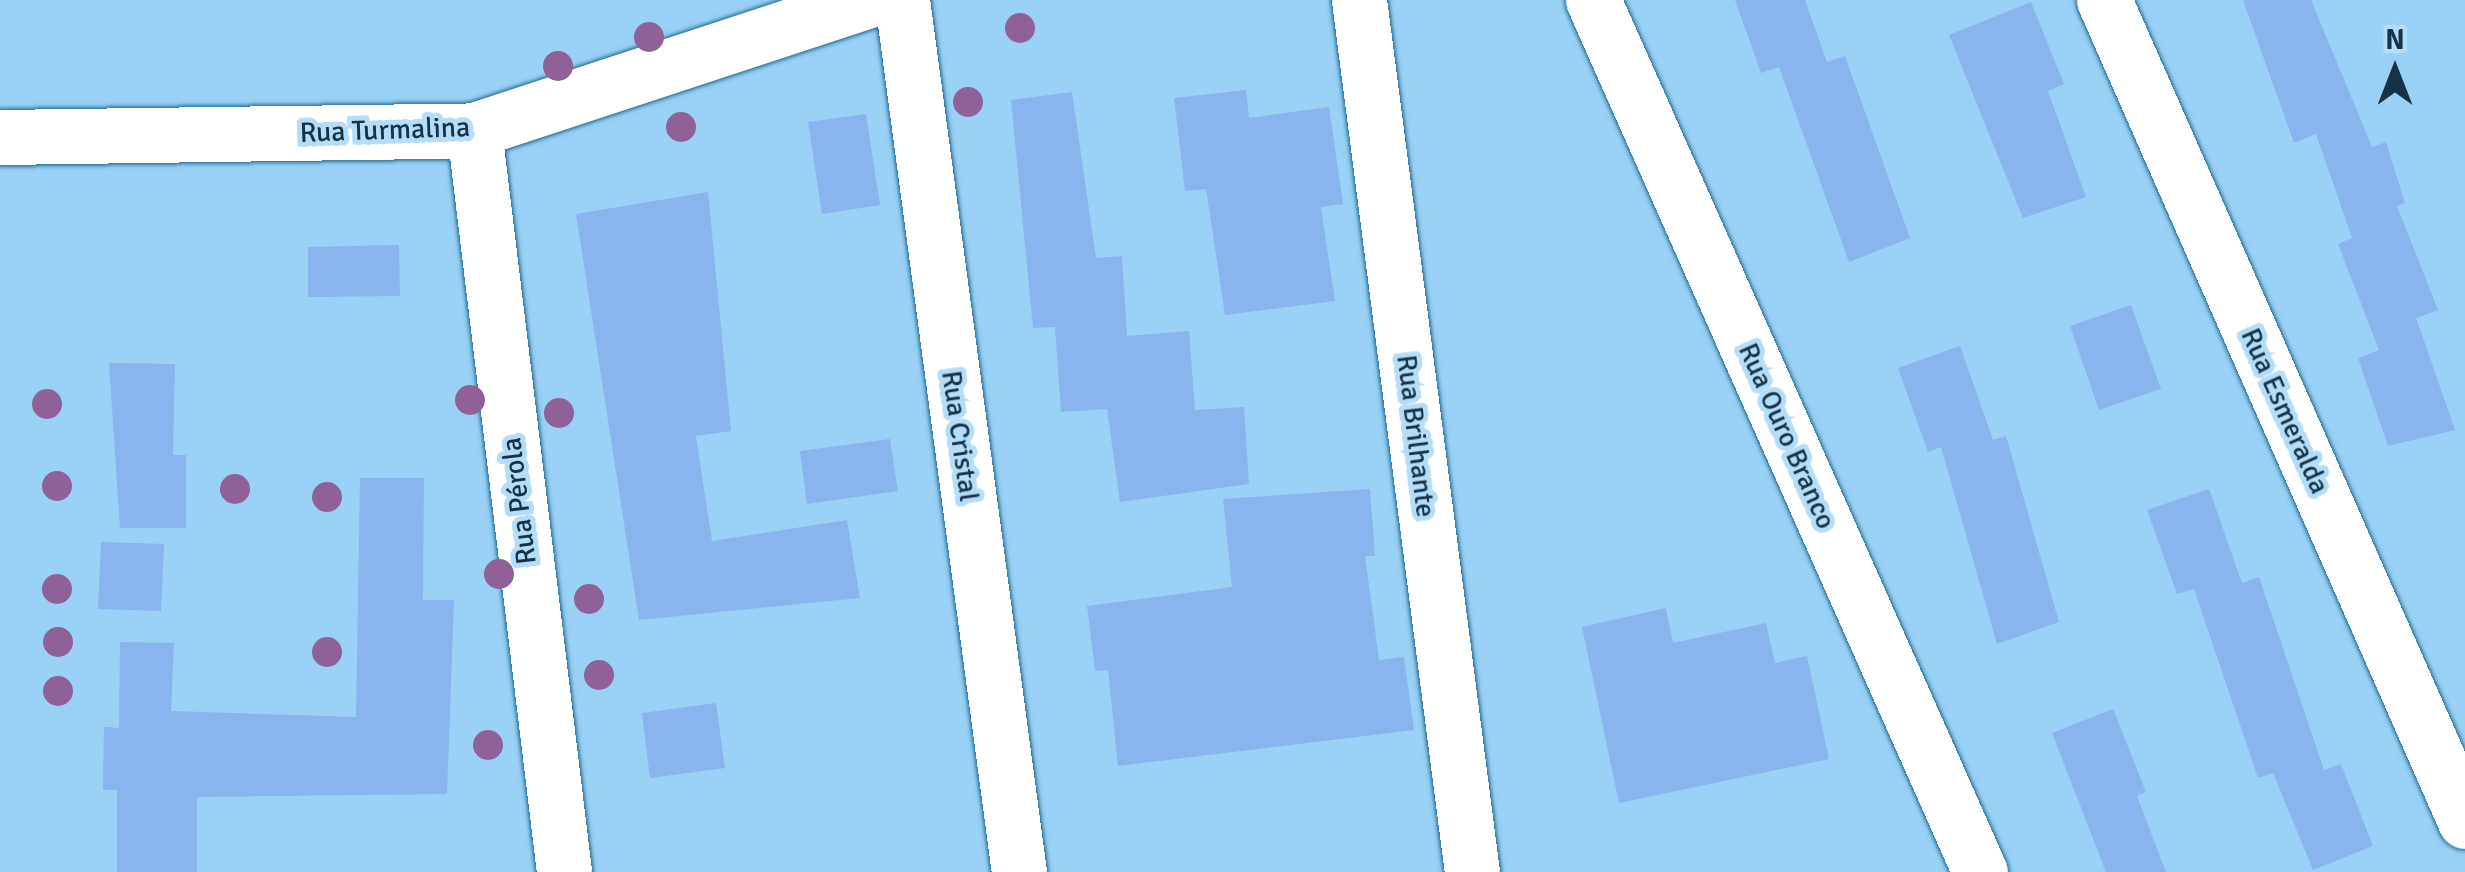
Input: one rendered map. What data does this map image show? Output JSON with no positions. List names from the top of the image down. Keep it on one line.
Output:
{"streets":{"street":["Rua Turmalina","Rua Esmeralda","Rua Cristal","Rua Brilhante","Rua Ouro Branco","Rua Pérola"]},"crossings":[["Rua Turmalina","Rua Pérola"]],"north":"top"}
